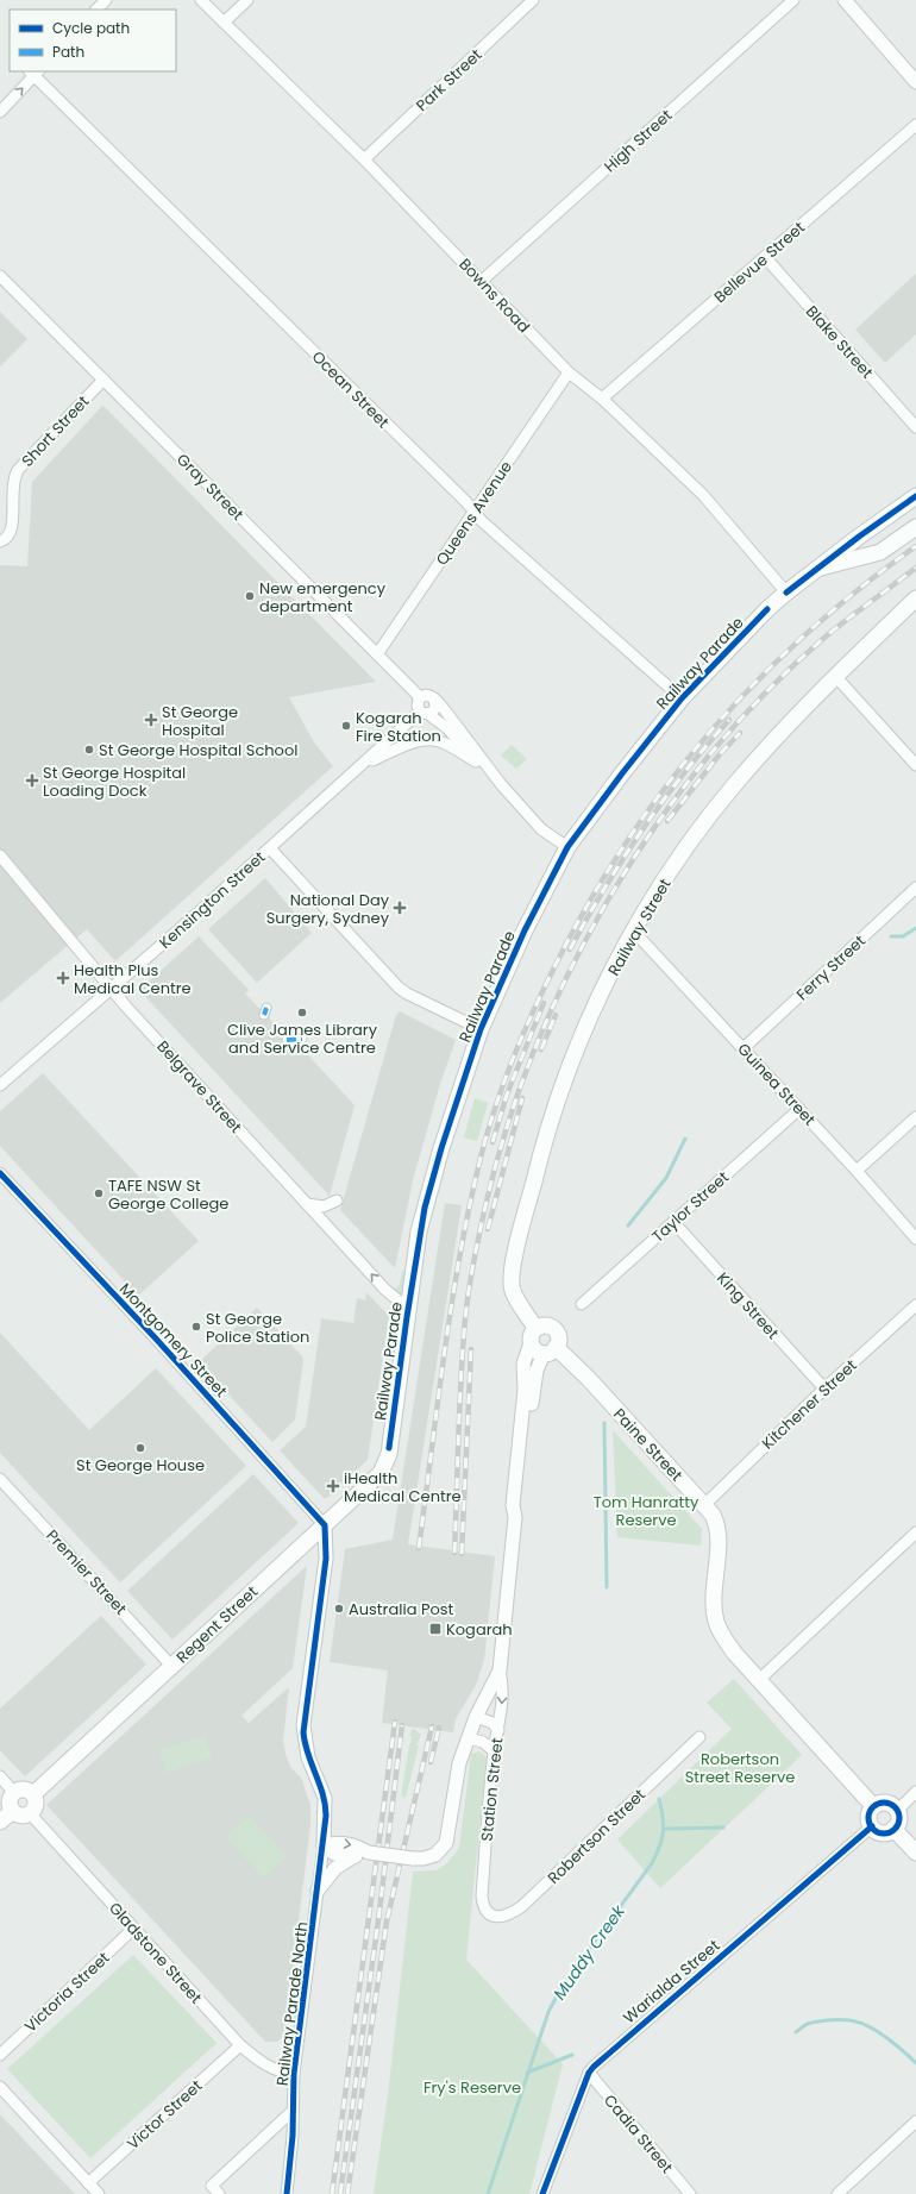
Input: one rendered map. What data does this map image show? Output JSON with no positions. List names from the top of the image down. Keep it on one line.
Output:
{"streets":{"main road":["Railway Parade","Railway Street","Paine Street","Regent Street"],"street":["Park Street","High Street","Bellevue Street","Bowns Road","Blake Street","Ocean Street","Short Street","Gray Street","Queens Avenue","Kensington Street","Ferry Street","Guinea Street","Belgrave Street","Taylor Street","King Street","Montgomery Street","Kitchener Street","Premier Street","Station Street","Robertson Street","Gladstone Street","Warialda Street","Victoria Street","Railway Parade North","Victor Street","Cadia Street"]},"crossings":[["Park Street","Bowns Road"],["High Street","Bowns Road"],["Bellevue Street","Bowns Road"],["Bellevue Street","Blake Street"],["Bowns Road","Queens Avenue"],["Bowns Road","Railway Parade"],["Ocean Street","Queens Avenue"],["Ocean Street","Railway Parade"],["Short Street","Gray Street"],["Gray Street","Queens Avenue"],["Gray Street","Kensington Street"],["Railway Parade","Belgrave Street"],["Railway Parade","Regent Street"],["Kensington Street","Belgrave Street"],["Railway Street","Guinea Street"],["Railway Street","Paine Street"],["Railway Street","Station Street"],["Ferry Street","Guinea Street"],["Guinea Street","Taylor Street"],["Taylor Street","King Street"],["King Street","Kitchener Street"],["Montgomery Street","Regent Street"],["Kitchener Street","Paine Street"],["Paine Street","Station Street"],["Paine Street","Warialda Street"],["Premier Street","Regent Street"],["Regent Street","Gladstone Street"],["Station Street","Robertson Street"],["Station Street","Railway Parade North"],["Gladstone Street","Victoria Street"],["Gladstone Street","Railway Parade North"],["Gladstone Street","Victor Street"],["Warialda Street","Cadia Street"]],"water":["Muddy Creek"],"parks":["Tom Hanratty Reserve","Robertson Street Reserve","Fry's Reserve"],"places":{"other":["New emergency department","Kogarah Fire Station","St George Hospital School","Clive James Library and Service Centre","TAFE NSW St George College","St George Police Station","St George House","Australia Post"],"health":["St George Hospital","St George Hospital Loading Dock","National Day Surgery, Sydney","Health Plus Medical Centre","iHealth Medical Centre"],"transit":["Kogarah"]},"legend":["Cycle path","Path"]}
